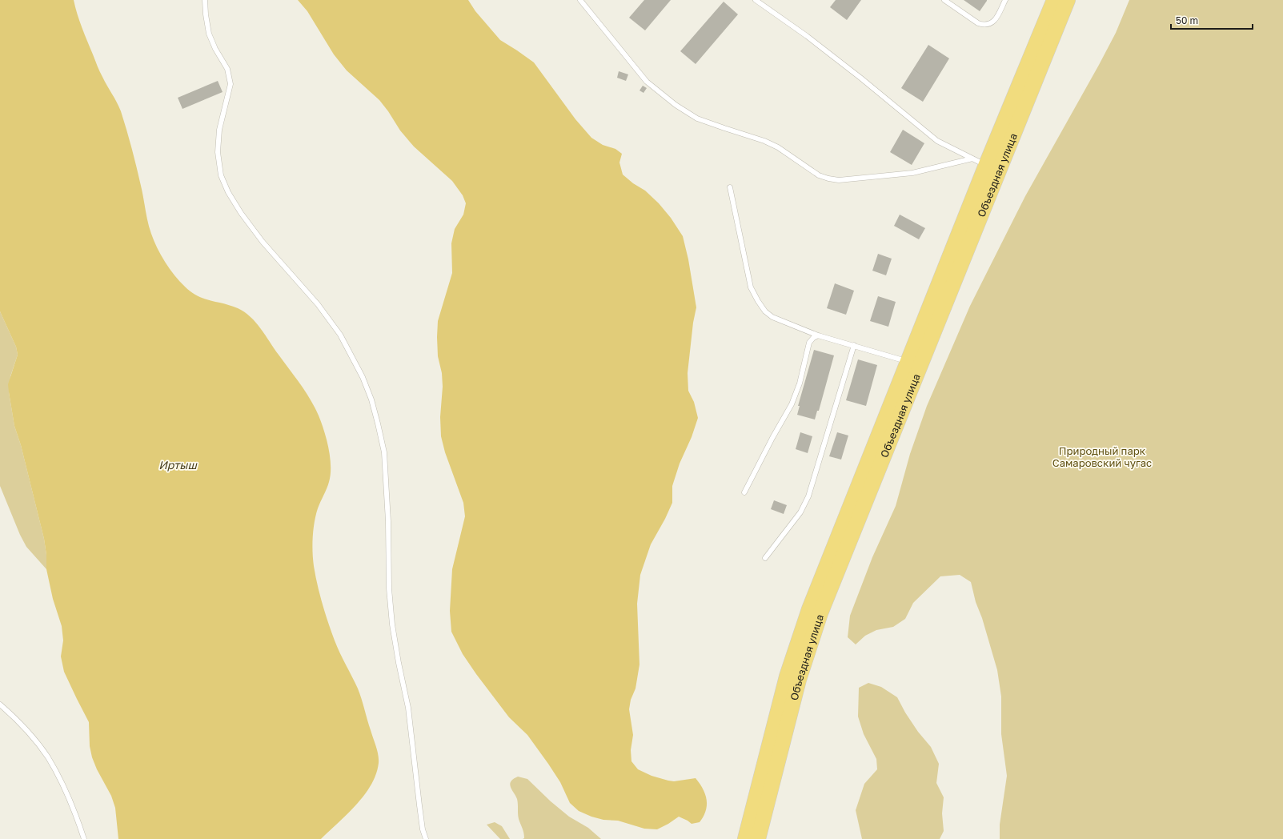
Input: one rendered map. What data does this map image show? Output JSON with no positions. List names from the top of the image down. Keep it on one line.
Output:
{"streets":{"main road":["Объездная улица"]},"water":["Иртыш"],"parks":["Природный парк Самаровский чугас"],"scale_bar":"50 m"}
